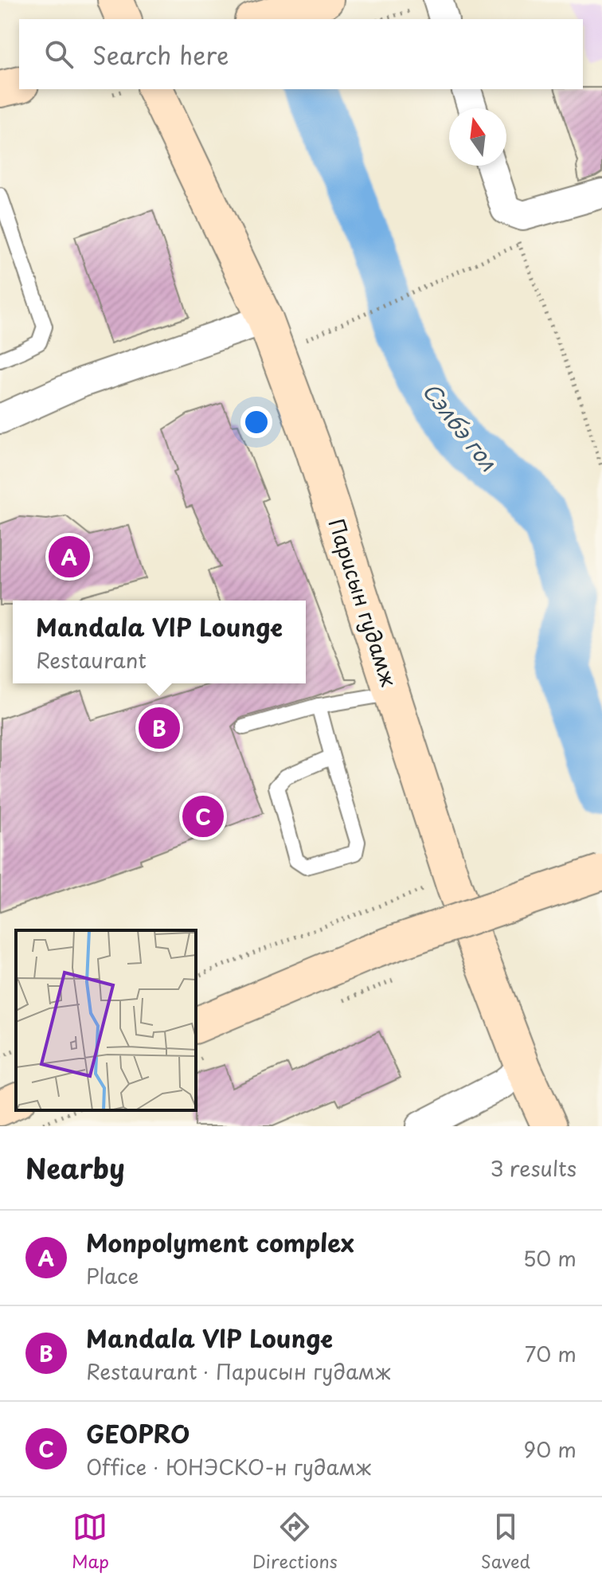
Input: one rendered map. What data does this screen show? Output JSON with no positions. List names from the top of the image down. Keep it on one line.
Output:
{"streets":{"street":["Парисын гудамж"]},"water":["Сэлбэ гол"],"north":"top","page":{"search":"Search here","pins":["A","B","C"],"popup":["Mandala VIP Lounge","Restaurant"],"heading":["Nearby","3 results"],"list":[{"mark":"A","name":"Monpolyment complex","note":"Place","value":"50 m"},{"mark":"B","name":"Mandala VIP Lounge","note":"Restaurant · Парисын гудамж","value":"70 m"},{"mark":"C","name":"GEOPRO","note":"Office · ЮНЭСКО-н гудамж","value":"90 m"}],"nav":["Map","Directions","Saved"]}}
